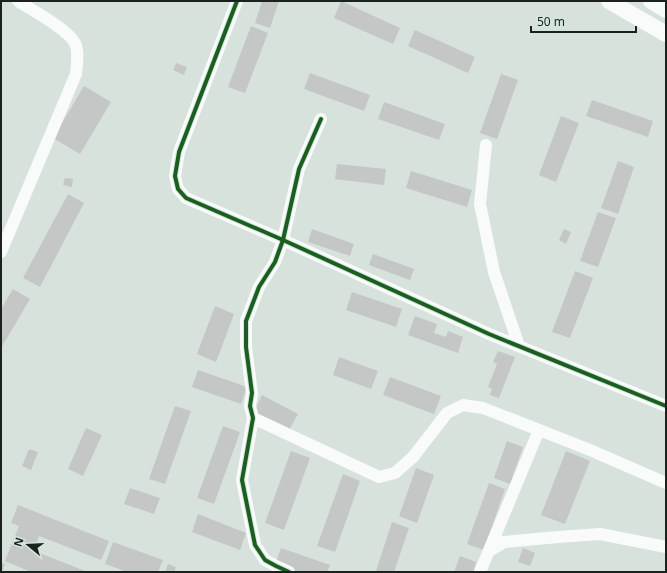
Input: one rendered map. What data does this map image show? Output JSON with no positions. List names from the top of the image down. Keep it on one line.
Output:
{"scale_bar":"50 m","north":"left"}
